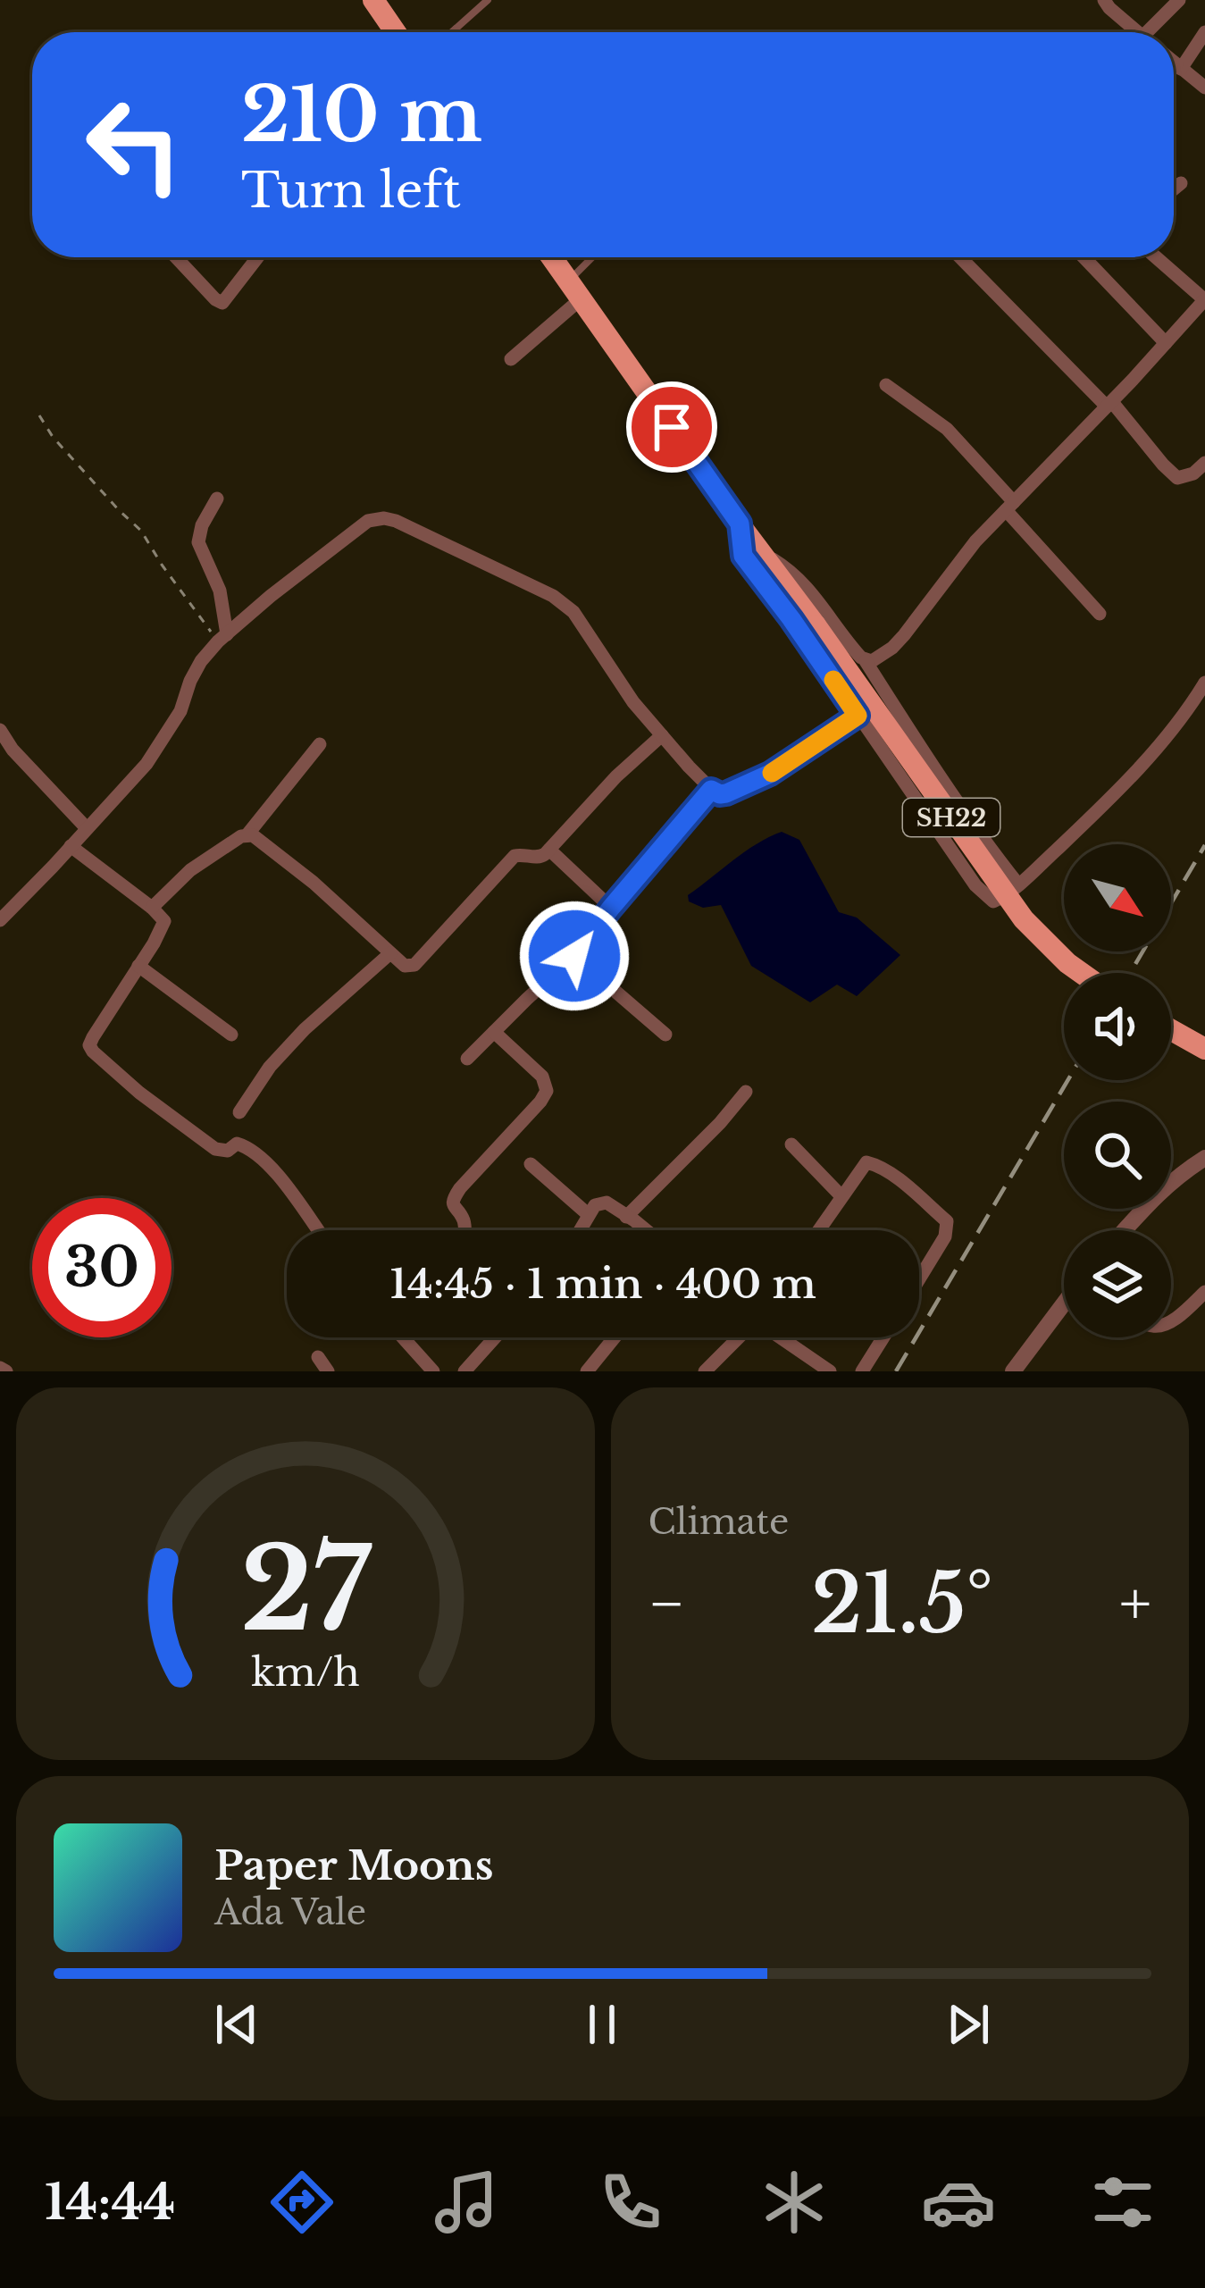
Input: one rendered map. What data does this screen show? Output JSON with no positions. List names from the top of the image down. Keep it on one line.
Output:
{"streets":{"main road":["SH22"]},"north":"bottom right","page":{"turn":["210 m","Turn left"],"limit":"30","trip":"14:45 · 1 min · 400 m","tile":"Climate","heat":["−","21.5°","+"],"song":["Paper Moons","Ada Vale"],"tabs":"14:44","gauge":["27","km/h"]}}
